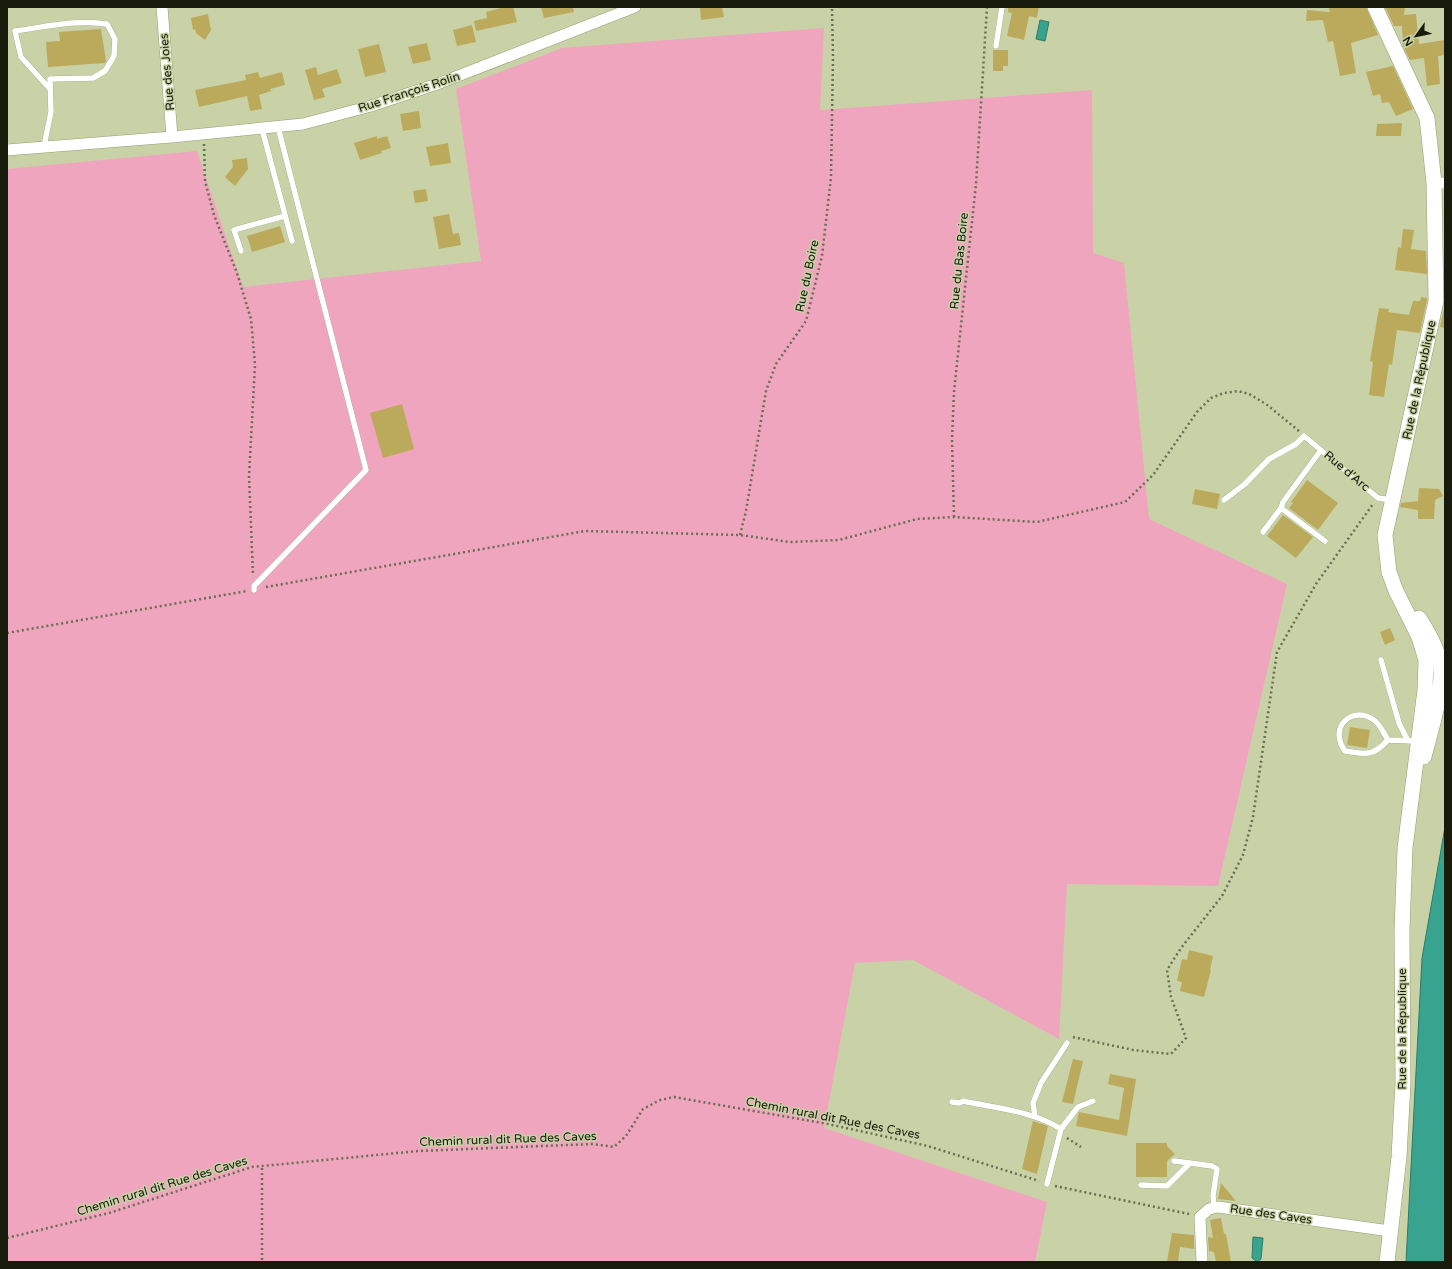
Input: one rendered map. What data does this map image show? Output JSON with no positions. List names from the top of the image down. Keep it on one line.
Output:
{"streets":{"main road":["Rue de la République"],"street":["Rue des Joies","Rue François Rolin","Rue des Caves"],"lane":["Rue d’Arc"],"path":["Rue du Bas Boire","Rue du Boire","Chemin rural dit Rue des Caves"]},"crossings":[["Rue des Joies","Rue François Rolin"],["Rue de la République","Rue d’Arc"],["Rue de la République","Rue des Caves"],["Chemin rural dit Rue des Caves","Rue des Caves"]],"north":"bottom left"}
